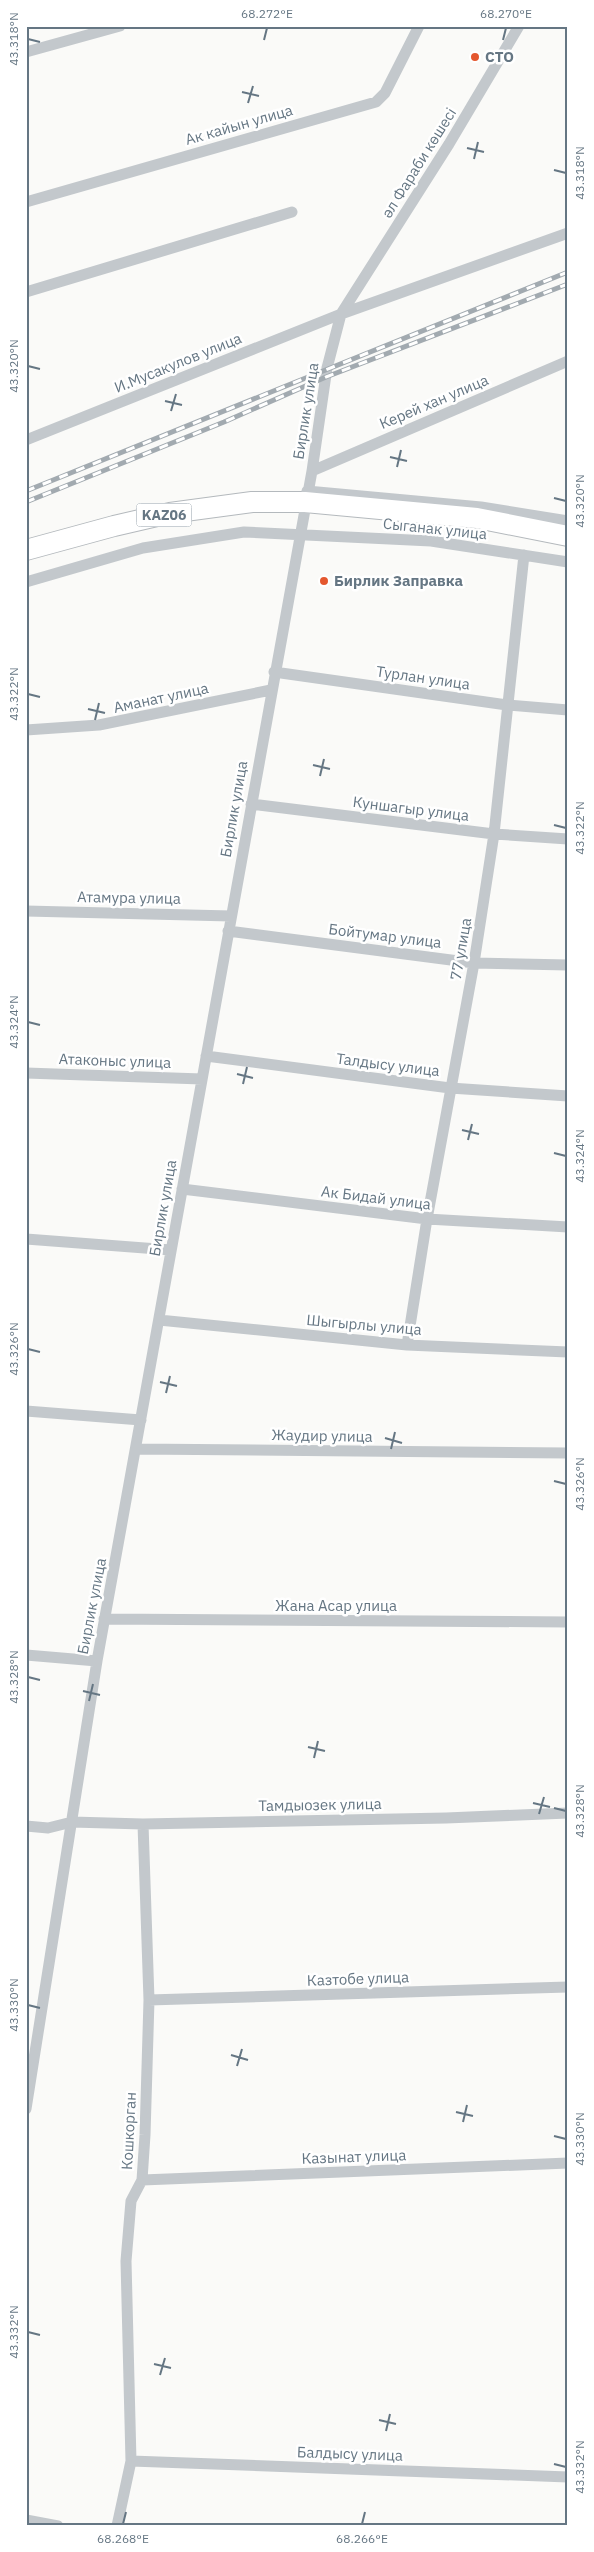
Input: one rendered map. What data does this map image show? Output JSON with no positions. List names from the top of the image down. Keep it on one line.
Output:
{"streets":{"highway":["KАZ06"],"street":["Ак кайын улица","әл Фараби көшесі","И.Мусакулов улица","Керей хан улица","Бирлик улица","Сыганак улица","Турлан улица","Аманат улица","Куншагыр улица","Атамура улица","Бойтумар улица","77 улица","Атаконыс улица","Талдысу улица","Ак Бидай улица","Шыгырлы улица","Жаудир улица","Жана Асар улица","Тамдыозек улица","Казтобе улица","Кошкорган","Казынат улица","Балдысу улица"]},"crossings":[["әл Фараби көшесі","И.Мусакулов улица"],["әл Фараби көшесі","Бирлик улица"],["И.Мусакулов улица","Бирлик улица"],["Керей хан улица","Бирлик улица"],["Бирлик улица","KАZ06"],["Бирлик улица","Сыганак улица"],["Бирлик улица","Турлан улица"],["Бирлик улица","Аманат улица"],["Бирлик улица","Куншагыр улица"],["Бирлик улица","Атамура улица"],["Бирлик улица","Бойтумар улица"],["Бирлик улица","Атаконыс улица"],["Бирлик улица","Талдысу улица"],["Бирлик улица","Ак Бидай улица"],["Бирлик улица","Шыгырлы улица"],["Бирлик улица","Жаудир улица"],["Бирлик улица","Жана Асар улица"],["Бирлик улица","Тамдыозек улица"],["Сыганак улица","77 улица"],["Турлан улица","77 улица"],["Куншагыр улица","77 улица"],["Бойтумар улица","77 улица"],["77 улица","Талдысу улица"],["77 улица","Ак Бидай улица"],["77 улица","Шыгырлы улица"],["Тамдыозек улица","Кошкорган"],["Казтобе улица","Кошкорган"],["Кошкорган","Казынат улица"],["Кошкорган","Балдысу улица"]],"places":["СТО","Бирлик Заправка"],"coordinates":["68.272°E","68.270°E","43.318°N","43.320°N","43.322°N","43.324°N","43.326°N","43.328°N","43.330°N","43.332°N","68.268°E","68.266°E"]}
